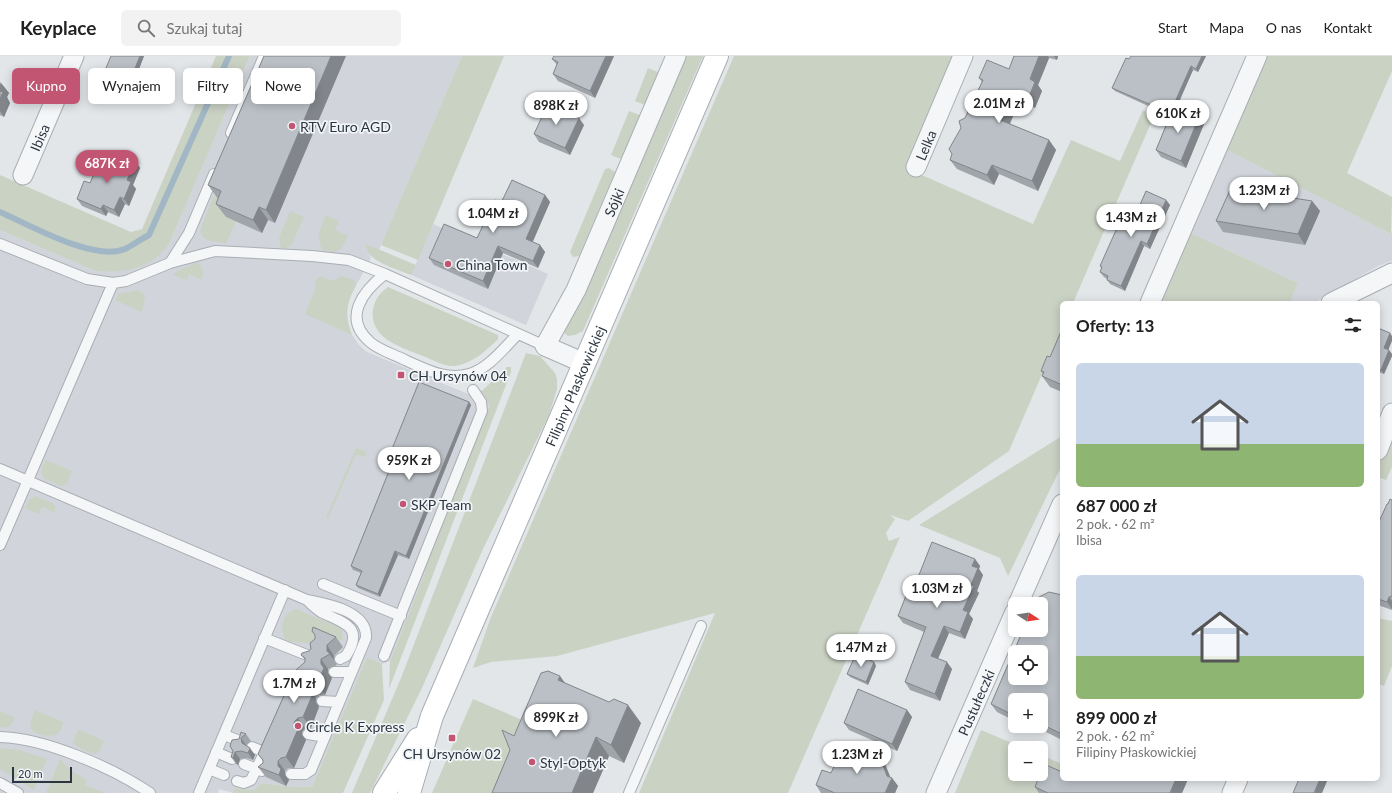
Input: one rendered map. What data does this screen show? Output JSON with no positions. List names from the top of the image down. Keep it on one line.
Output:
{"streets":{"main road":["Filipiny Płaskowickiej"],"street":["Ibisa","Lelka","Sójki","Pustułeczki"]},"places":{"other":["RTV Euro AGD","China Town","SKP Team","Circle K Express","Styl-Optyk"],"transit":["CH Ursynów 04","CH Ursynów 02"]},"scale_bar":"20 m","north":"right","page":{"header":"Keyplace","search":"Szukaj tutaj","nav":["Start","Mapa","O nas","Kontakt"],"chip":["Kupno","Wynajem","Filtry","Nowe"],"price":["2.01M zł","898K zł","610K zł","687K zł","1.23M zł","1.04M zł","1.43M zł","959K zł","1.03M zł","1.47M zł","1.7M zł","899K zł","1.23M zł"],"heading":"Oferty: 13","list":[{"name":"687 000 zł","note":"2 pok. · 62 m² · Ibisa"},{"name":"899 000 zł","note":"2 pok. · 62 m² · Filipiny Płaskowickiej"}],"map_buttons":["+","−"],"scale":"20 m"}}
